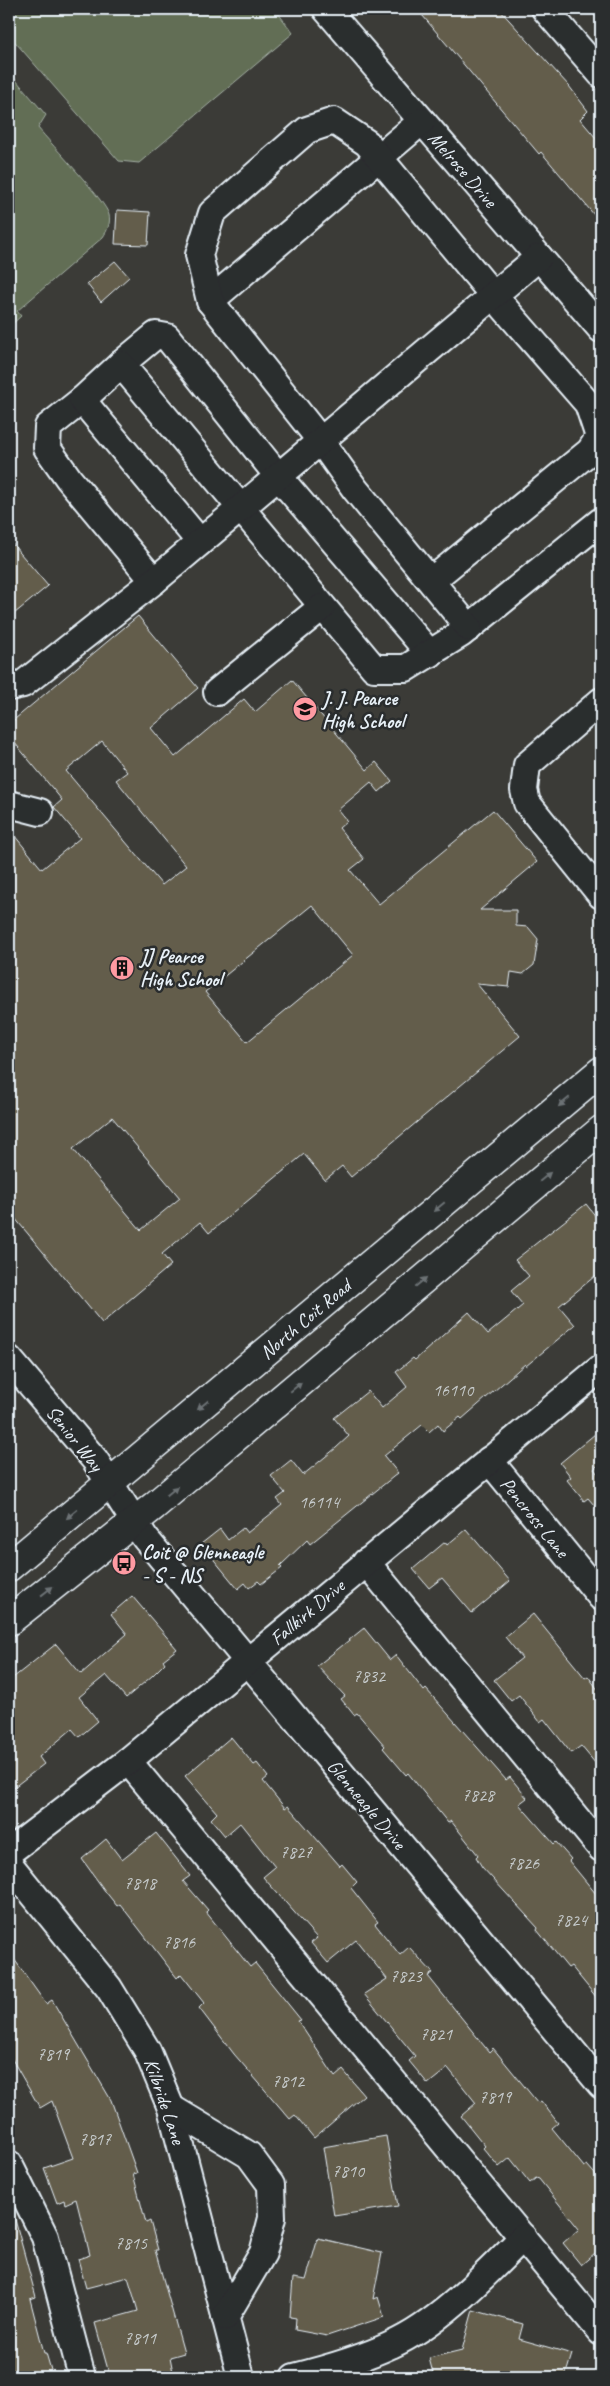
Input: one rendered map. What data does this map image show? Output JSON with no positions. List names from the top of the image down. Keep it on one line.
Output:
{"streets":{"main road":["North Coit Road"],"street":["Melrose Drive","Senior Way","Pencross Lane","Fallkirk Drive","Glenneagle Drive","Kilbride Lane"]},"crossings":[["North Coit Road","Senior Way"],["Senior Way","Glenneagle Drive"],["Pencross Lane","Fallkirk Drive"],["Fallkirk Drive","Glenneagle Drive"]],"places":{"school or university":["J. J. Pearce High School"],"building":["JJ Pearce High School"],"bus stop":["Coit @ Glenneagle - S - NS"]},"house_numbers":["16110","16114","7832","7828","7827","7826","7818","7824","7816","7823","7821","7819","7812","7819","7817","7810","7815","7811"]}
